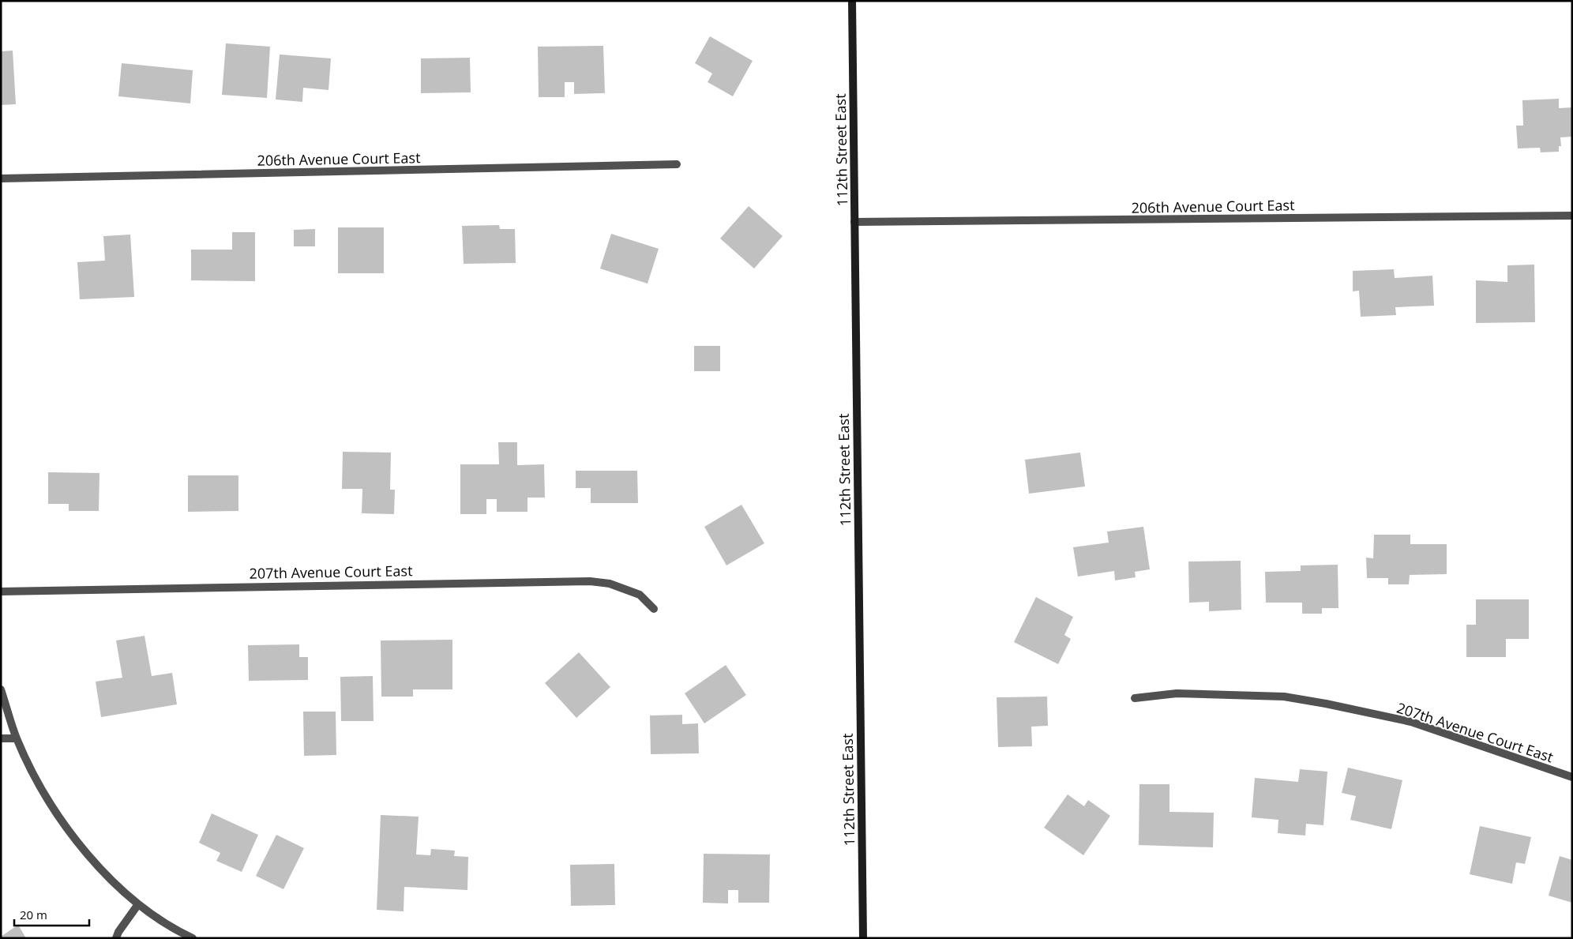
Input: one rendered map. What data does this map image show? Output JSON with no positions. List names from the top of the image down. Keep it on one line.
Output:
{"streets":{"street":["112th Street East","206th Avenue Court East","207th Avenue Court East"]},"crossings":[["112th Street East","206th Avenue Court East"]],"scale_bar":"20 m"}
